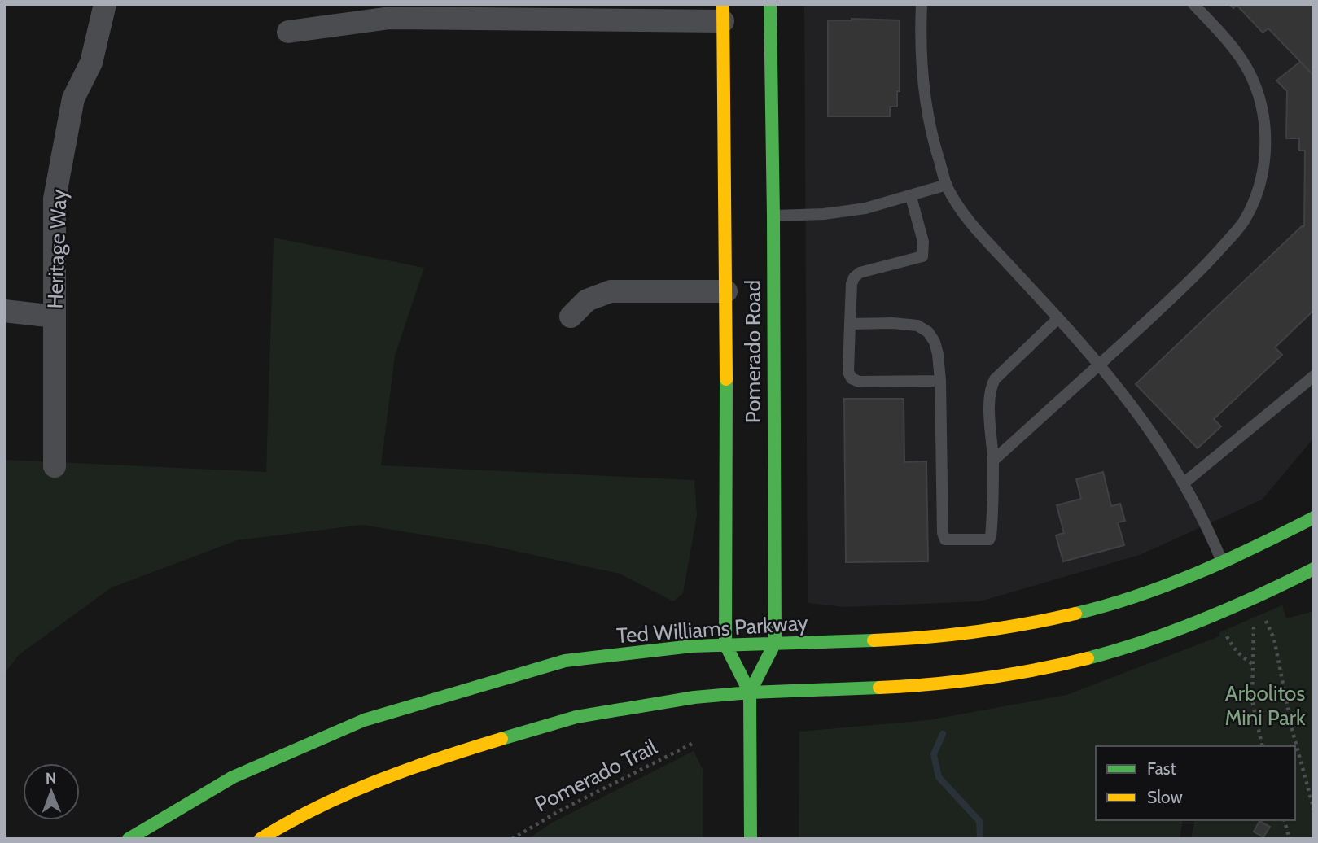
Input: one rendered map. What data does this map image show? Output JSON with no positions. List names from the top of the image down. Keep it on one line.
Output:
{"streets":{"main road":["Pomerado Road","Ted Williams Parkway"],"street":["Heritage Way"],"path":["Pomerado Trail"]},"crossings":[["Pomerado Road","Ted Williams Parkway"]],"parks":["Arbolitos Mini Park"],"legend":["Fast","Slow"],"north":"top"}
